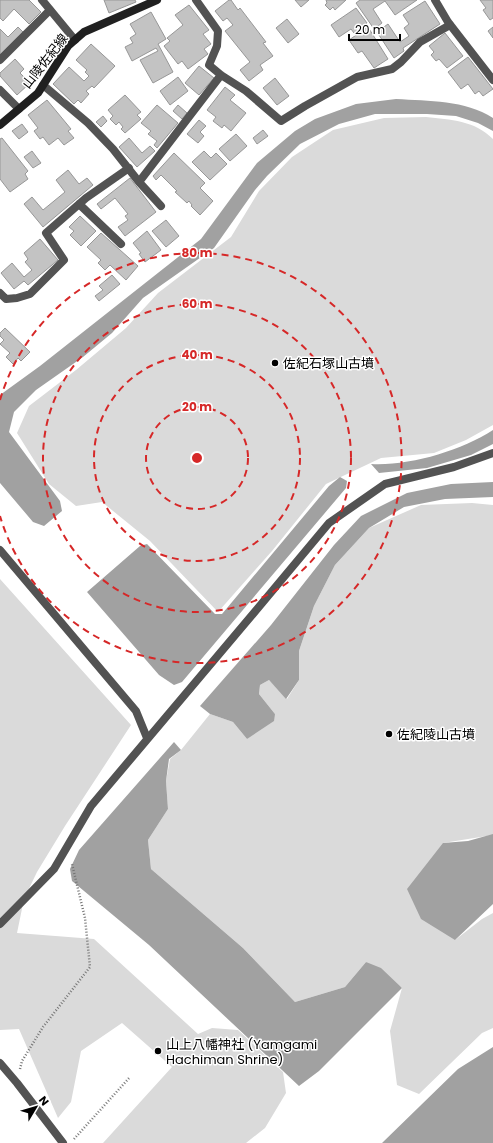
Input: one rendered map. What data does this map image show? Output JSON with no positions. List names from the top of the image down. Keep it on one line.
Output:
{"streets":{"main road":["山陵佐紀線"]},"places":["佐紀石塚山古墳","佐紀陵山古墳","山上八幡神社 (Yamgami Hachiman Shrine)"],"scale_bar":"20 m","north":"top right","rings":["80 m","60 m","40 m","20 m"]}
